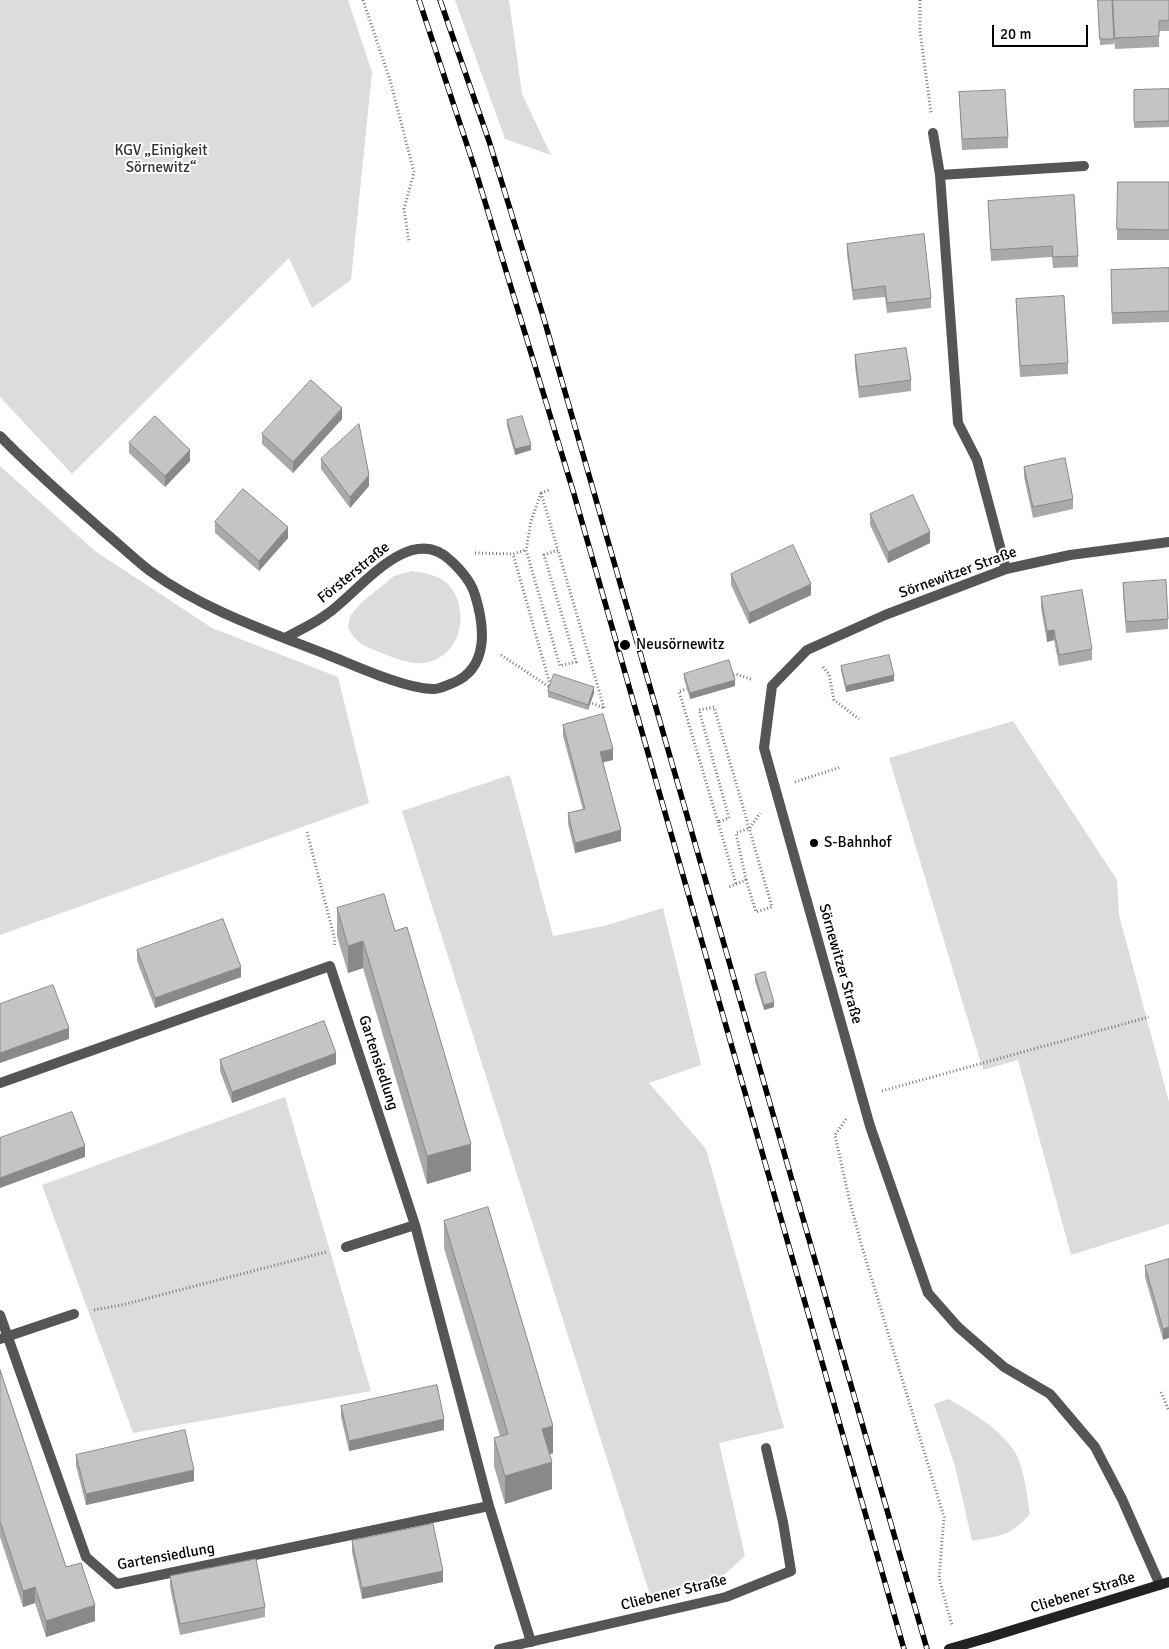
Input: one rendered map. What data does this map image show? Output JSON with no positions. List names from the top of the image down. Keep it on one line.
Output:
{"streets":{"street":["Försterstraße","Sörnewitzer Straße","Gartensiedlung","Cliebener Straße"]},"crossings":[["Sörnewitzer Straße","Cliebener Straße"],["Gartensiedlung","Cliebener Straße"]],"parks":["KGV „Einigkeit Sörnewitz“"],"places":["Neusörnewitz","S-Bahnhof"],"scale_bar":"20 m"}
